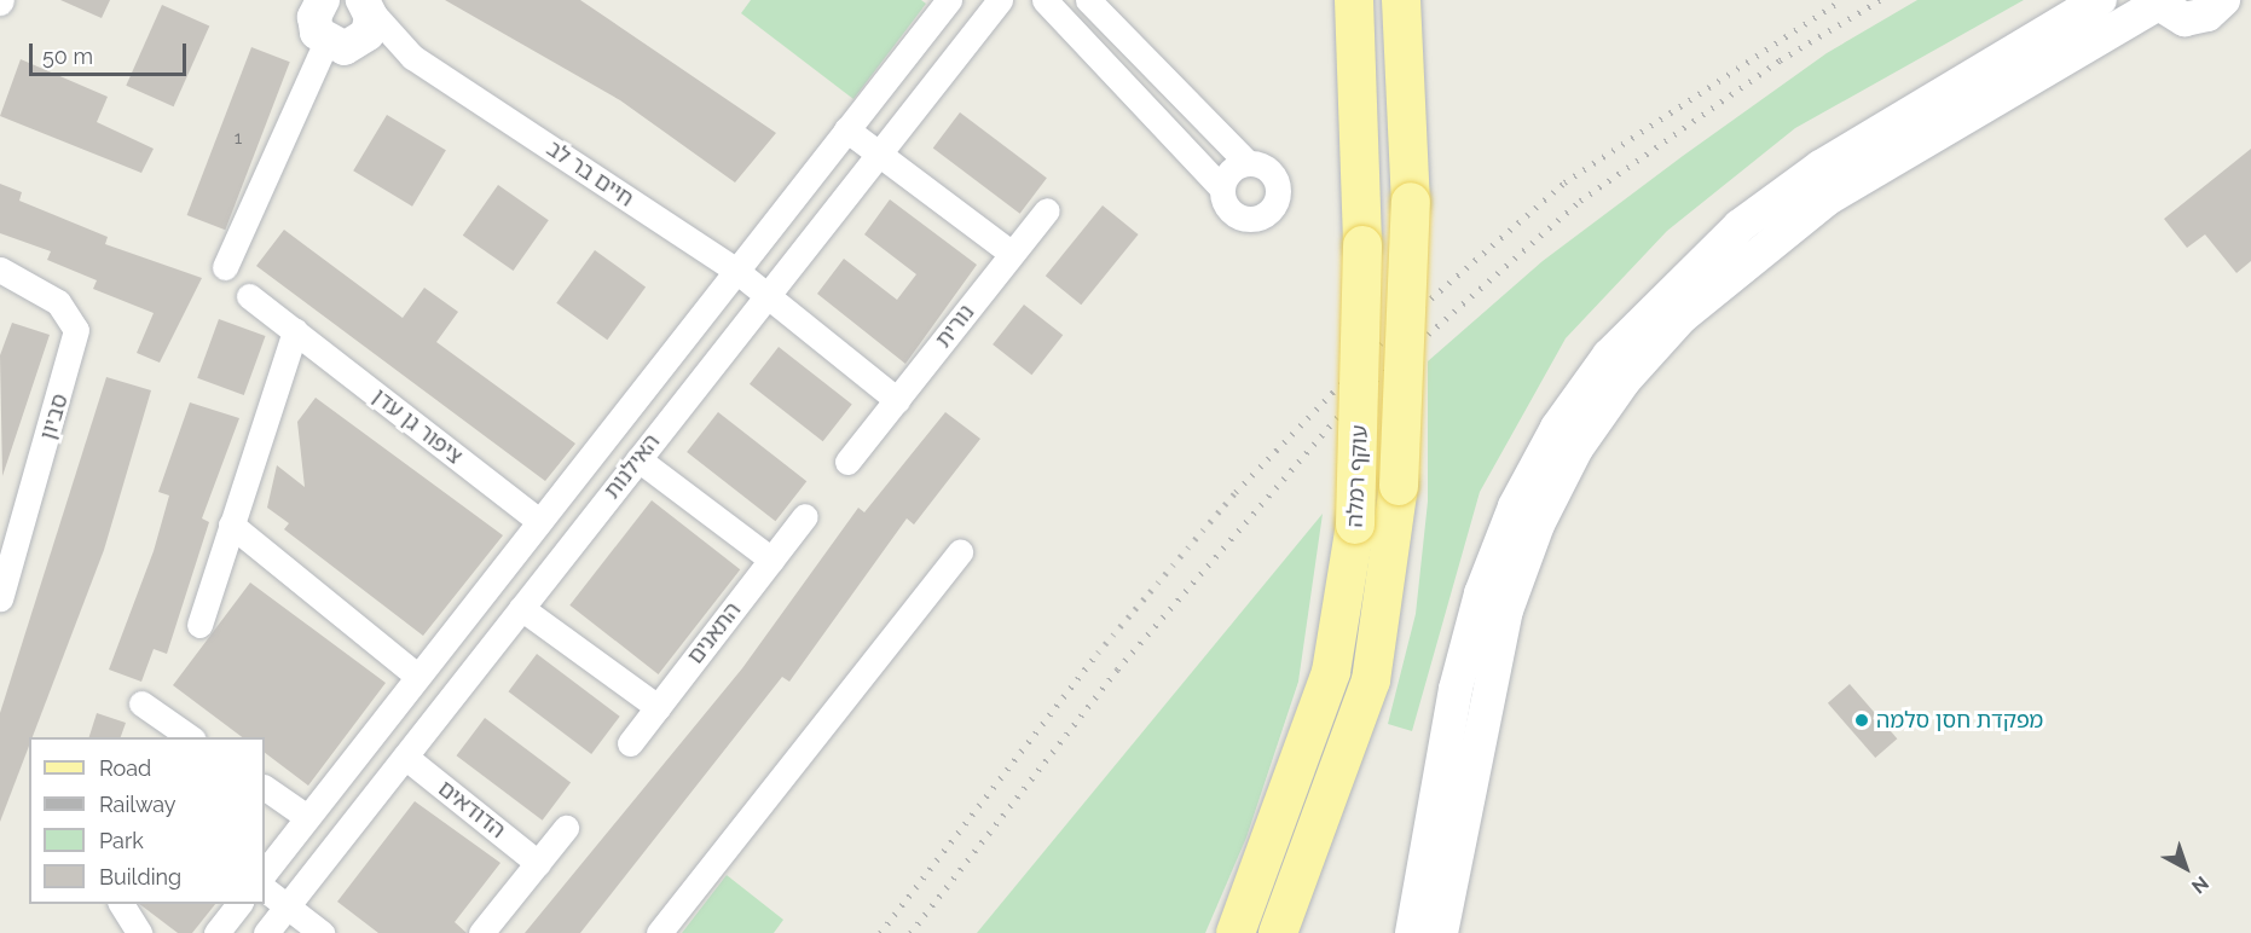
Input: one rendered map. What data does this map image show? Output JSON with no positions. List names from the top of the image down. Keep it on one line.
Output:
{"streets":{"main road":["עוקף רמלה"],"street":["חיים בר לב","נורית","סביון","ציפור גן עדן","האילנות","התאנים","הדודאים"]},"crossings":[["חיים בר לב","האילנות"],["ציפור גן עדן","האילנות"],["האילנות","הדודאים"]],"places":["מפקדת חסן סלמה"],"house_numbers":["1"],"legend":["Road","Railway","Park","Building"],"scale_bar":"50 m","north":"bottom right"}
